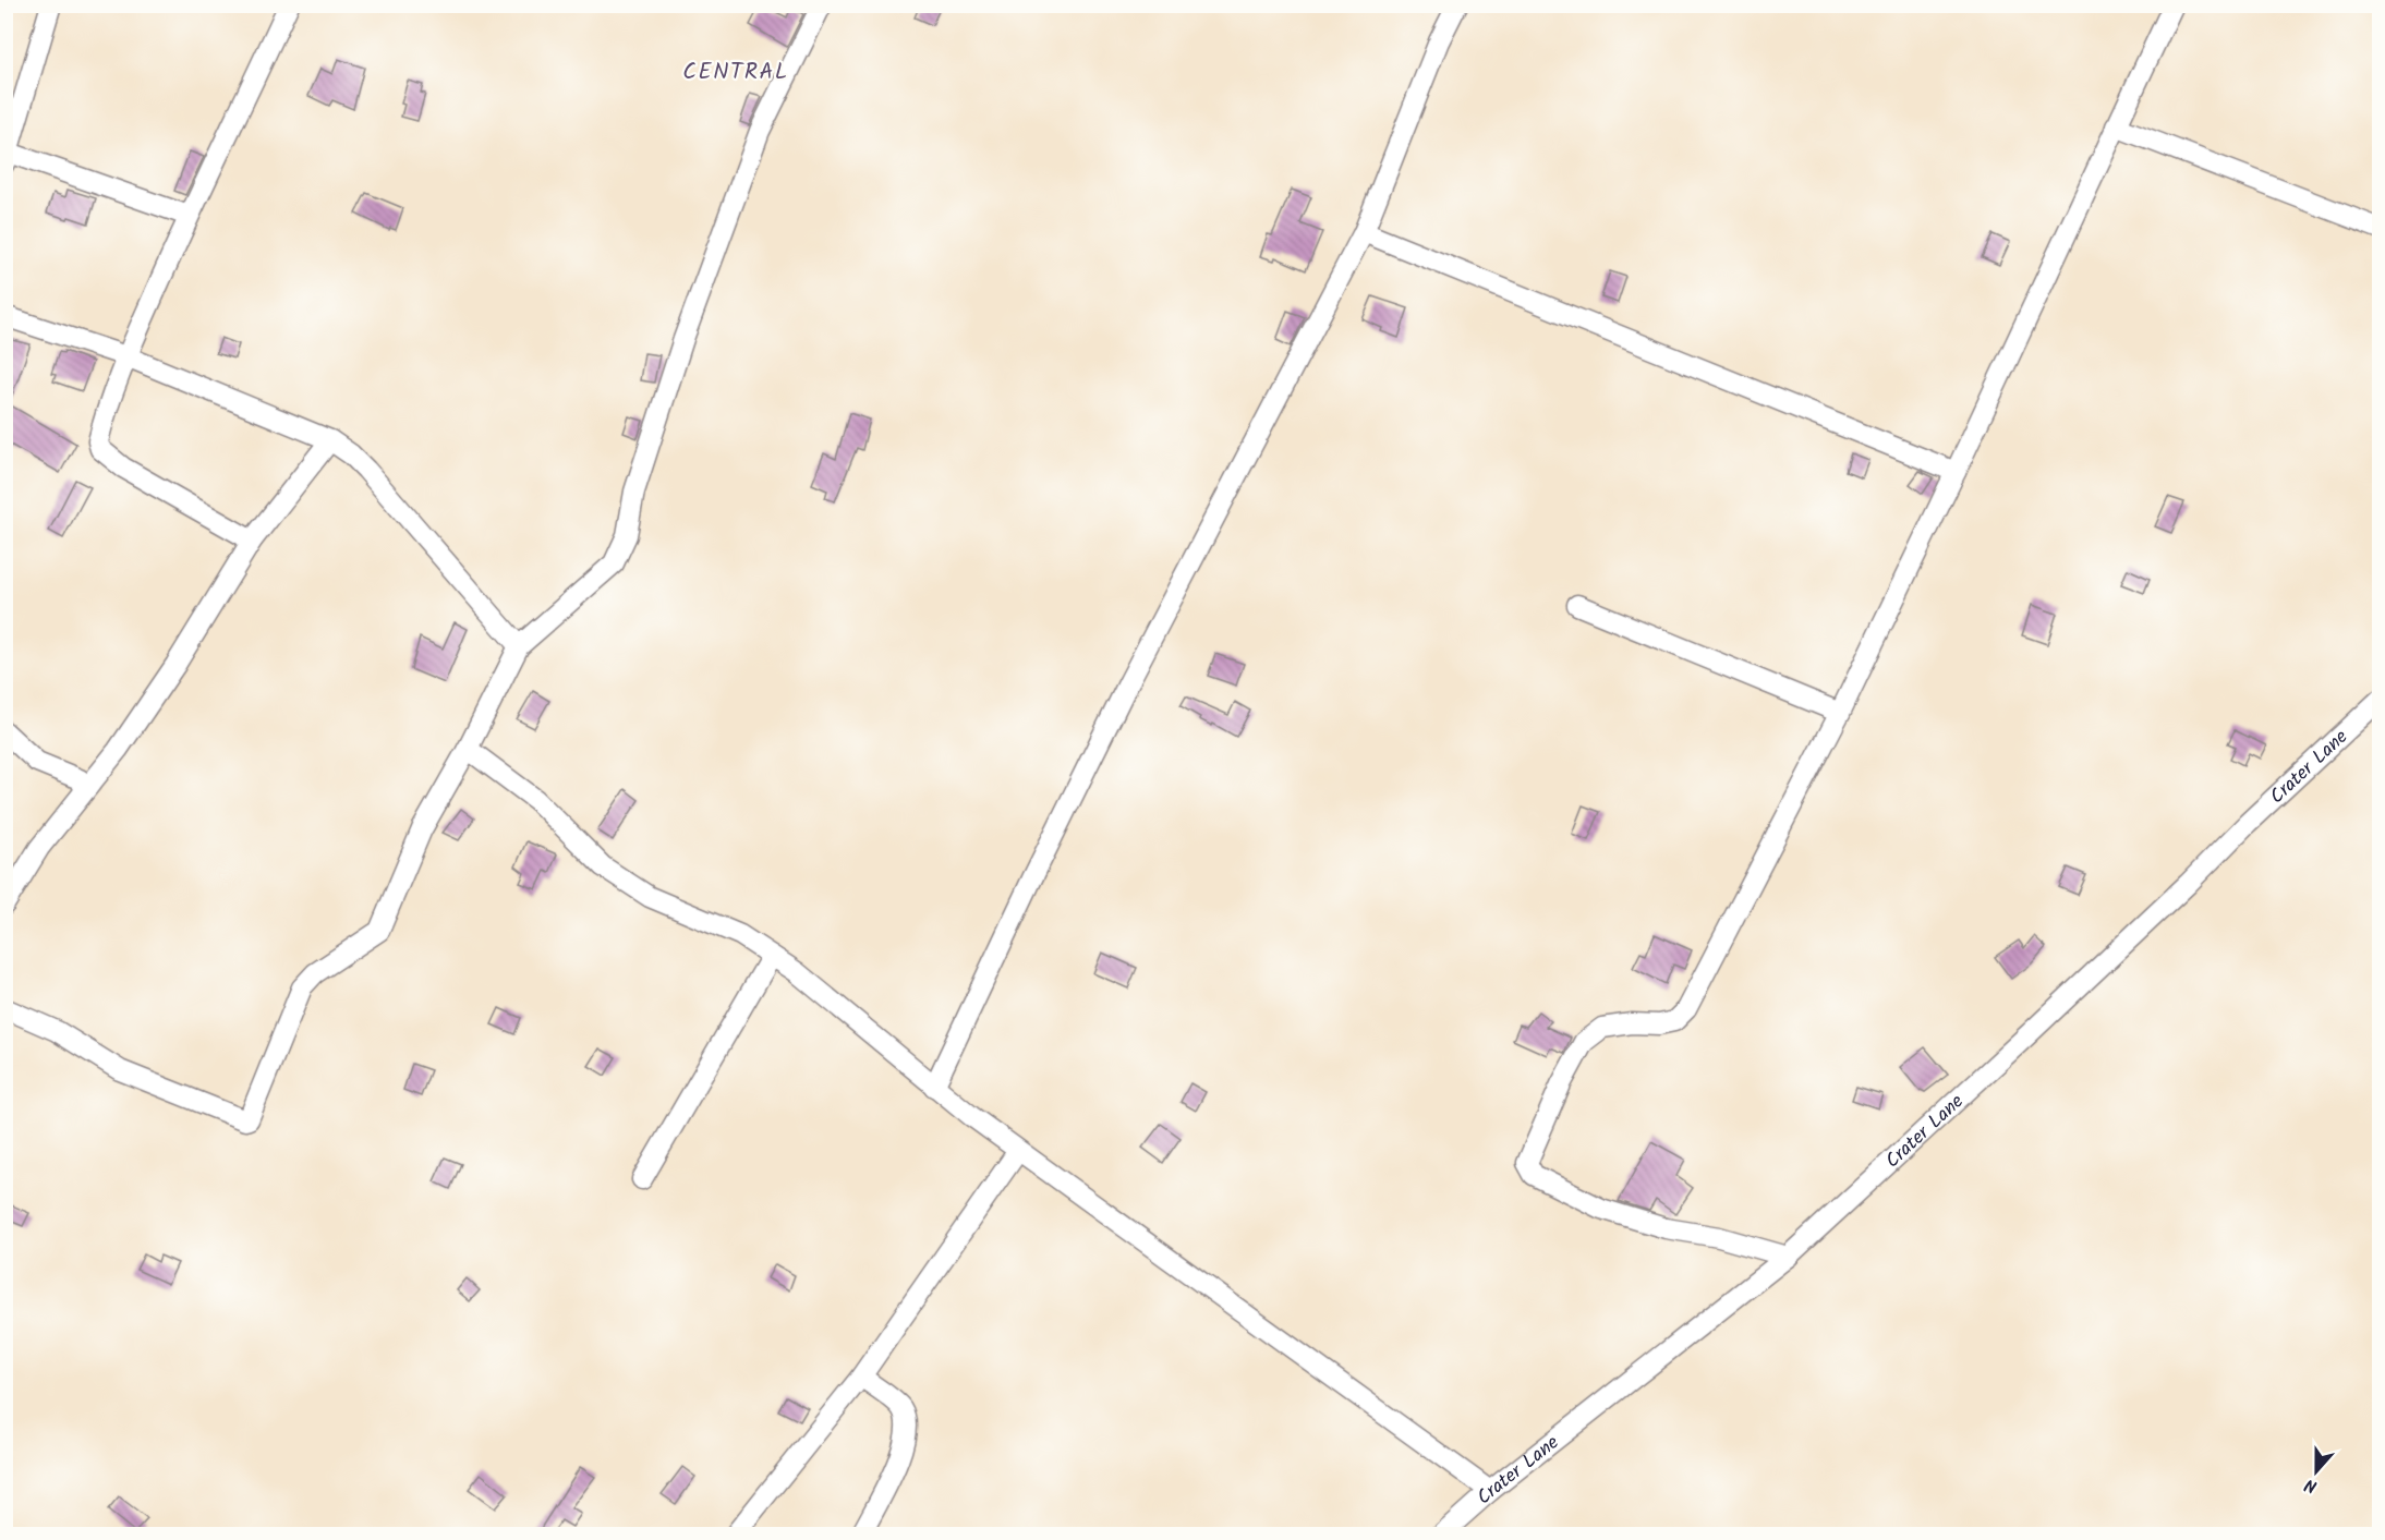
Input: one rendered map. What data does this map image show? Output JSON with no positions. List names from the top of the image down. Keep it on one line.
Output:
{"streets":{"street":["Crater Lane"]},"districts":["CENTRAL"],"north":"bottom"}
